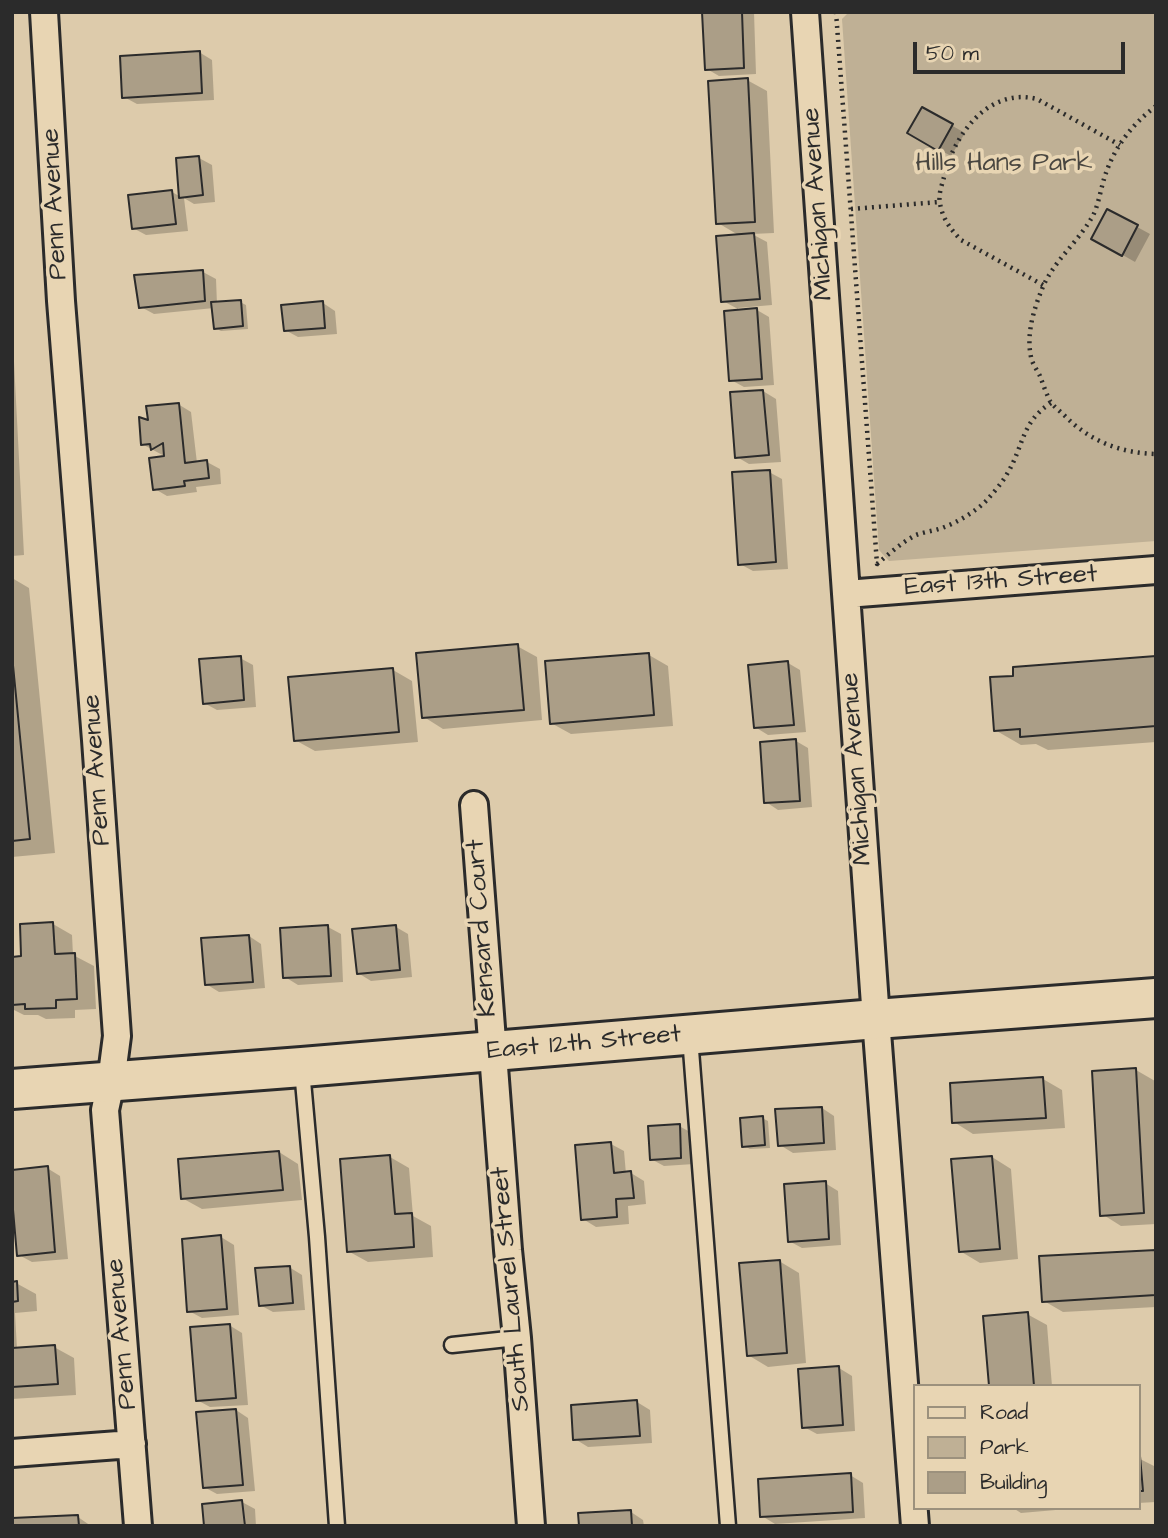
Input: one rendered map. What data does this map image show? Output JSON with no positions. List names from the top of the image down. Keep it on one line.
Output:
{"streets":{"street":["Penn Avenue","Michigan Avenue","East 13th Street","Kensard Court","East 12th Street","South Laurel Street"]},"crossings":[["Penn Avenue","East 12th Street"],["Michigan Avenue","East 13th Street"],["Michigan Avenue","East 12th Street"],["Kensard Court","East 12th Street"],["Kensard Court","South Laurel Street"],["East 12th Street","South Laurel Street"]],"parks":["Hills Hans Park"],"legend":["Road","Park","Building"],"scale_bar":"50 m"}
